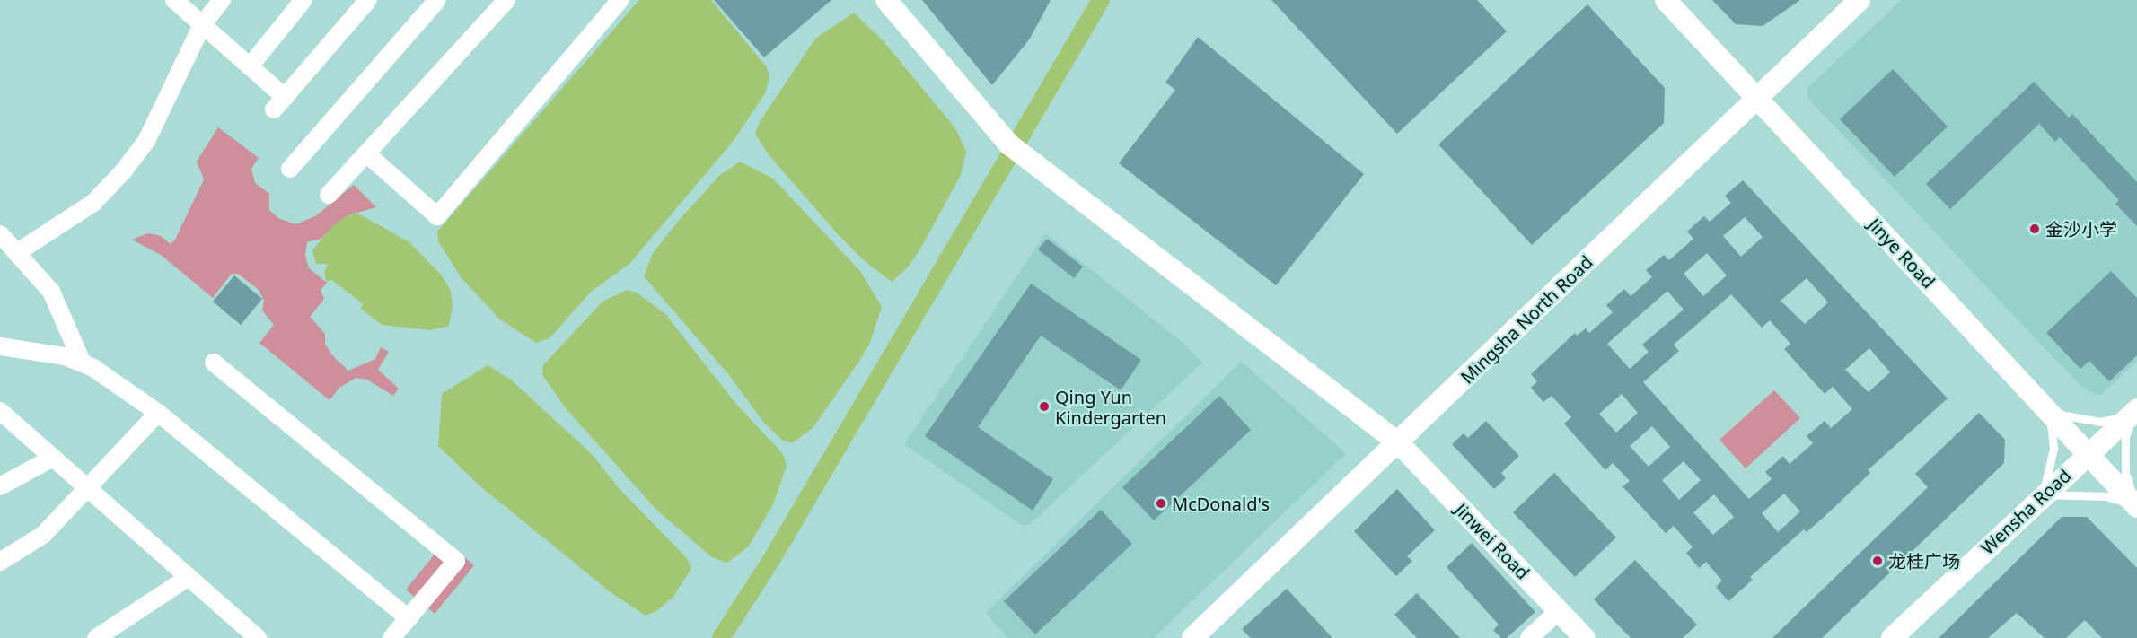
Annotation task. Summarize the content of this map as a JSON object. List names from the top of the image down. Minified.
{"streets":{"street":["Jinye Road","Mingsha North Road","Wensha Road","Jinwei Road"]},"crossings":[["Jinye Road","Mingsha North Road"],["Jinye Road","Wensha Road"],["Mingsha North Road","Jinwei Road"]],"places":["金沙小学","Qing Yun Kindergarten","McDonald's","龙桂广场"]}
